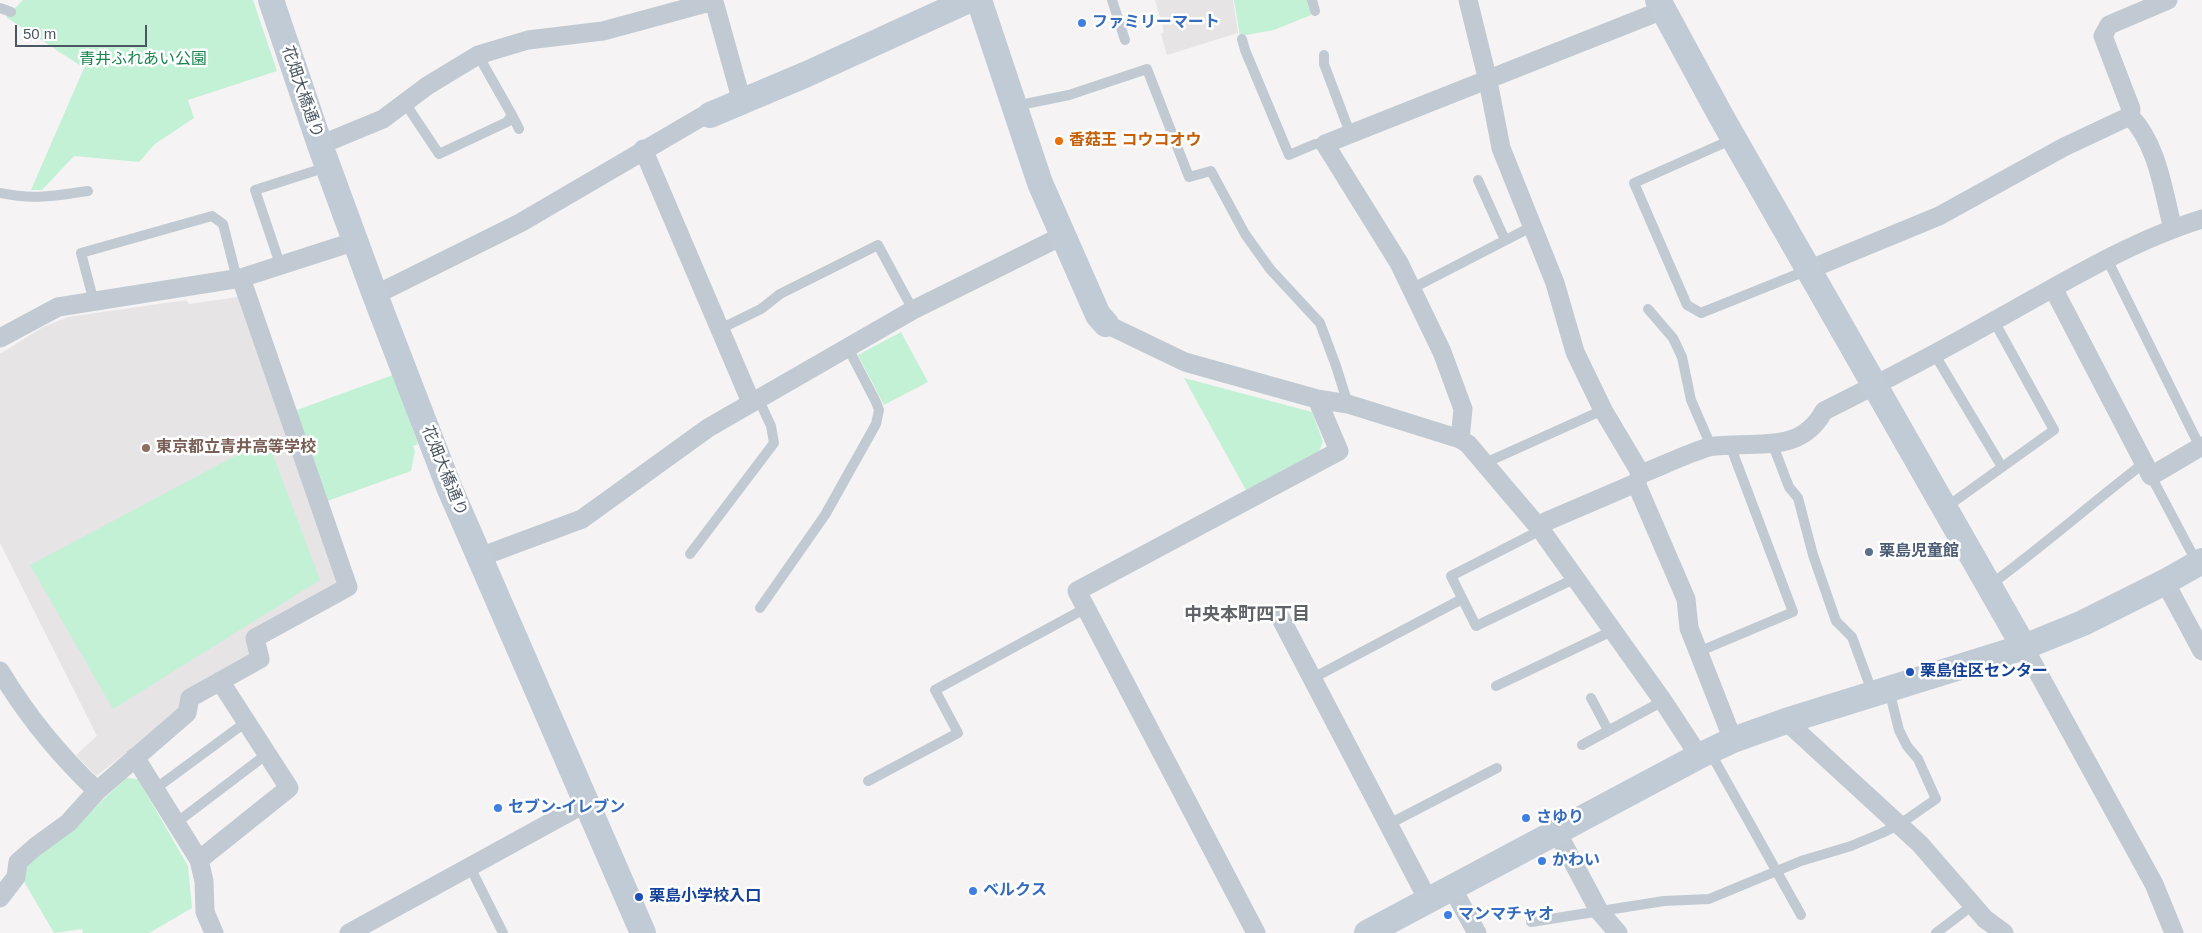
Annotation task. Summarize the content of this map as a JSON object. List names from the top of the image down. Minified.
{"streets":{"street":["花畑大橋通り"]},"districts":["中央本町四丁目"],"parks":["青井ふれあい公園"],"places":["ファミリーマート","香菇王 コウコオウ","東京都立青井高等学校","栗島児童館","栗島住区センター","セブン-イレブン","さゆり","かわい","ベルクス","栗島小学校入口","マンマチャオ"],"scale_bar":"50 m"}
